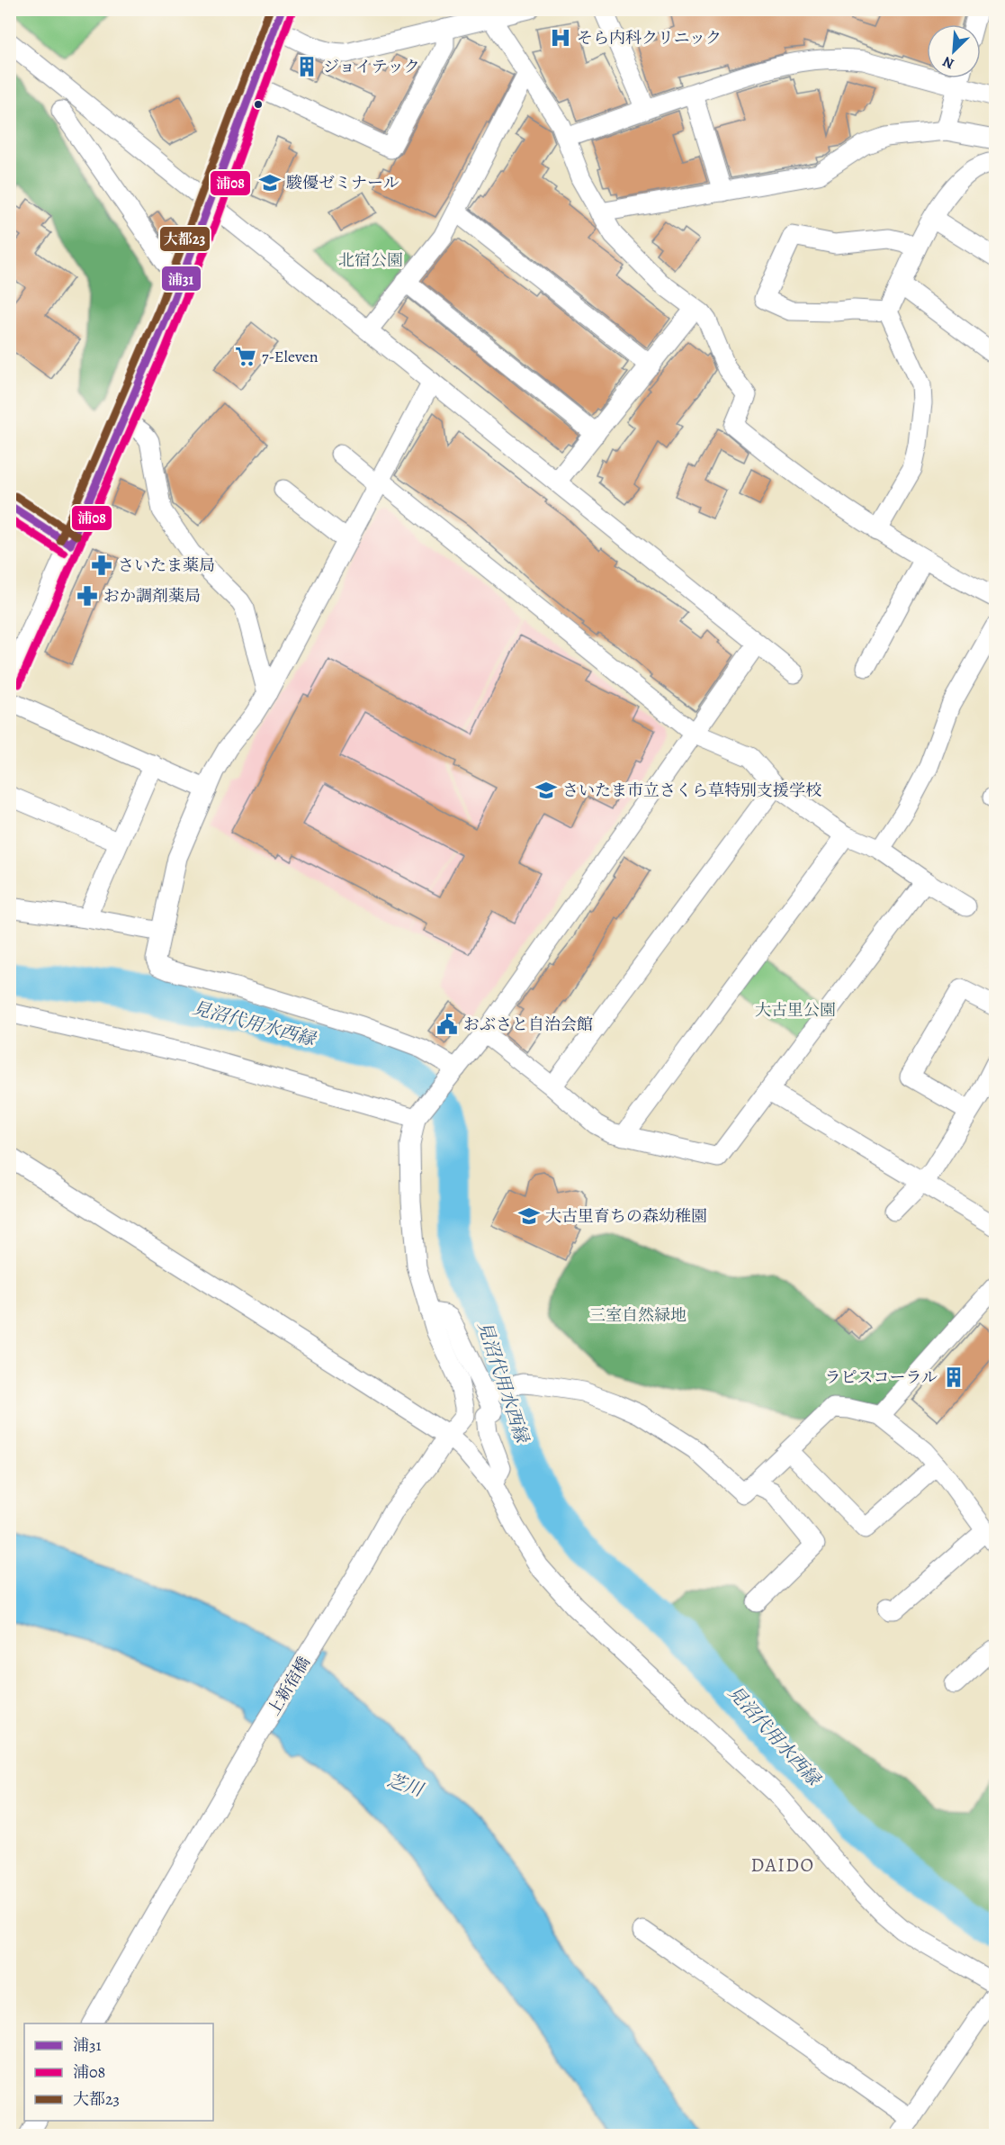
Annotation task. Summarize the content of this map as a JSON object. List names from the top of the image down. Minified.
{"streets":{"street":["上新宿橋"]},"districts":["DAIDO"],"water":["見沼代用水西縁","芝川"],"parks":["北宿公園","大古里公園","三室自然緑地"],"places":{"hospital":["そら内科クリニック"],"building":["ジョイテック","ラピスコーラル"],"school or university":["駿優ゼミナール","さいたま市立さくら草特別支援学校","大古里育ちの森幼稚園"],"supermarket":["7-Eleven"],"pharmacy":["さいたま薬局","おか調剤薬局"],"public building":["おぶさと自治会館"]},"lines":["transit line 浦31","transit line 大都23","transit line 浦08"],"legend":["浦31","浦08","大都23"],"north":"bottom left"}
